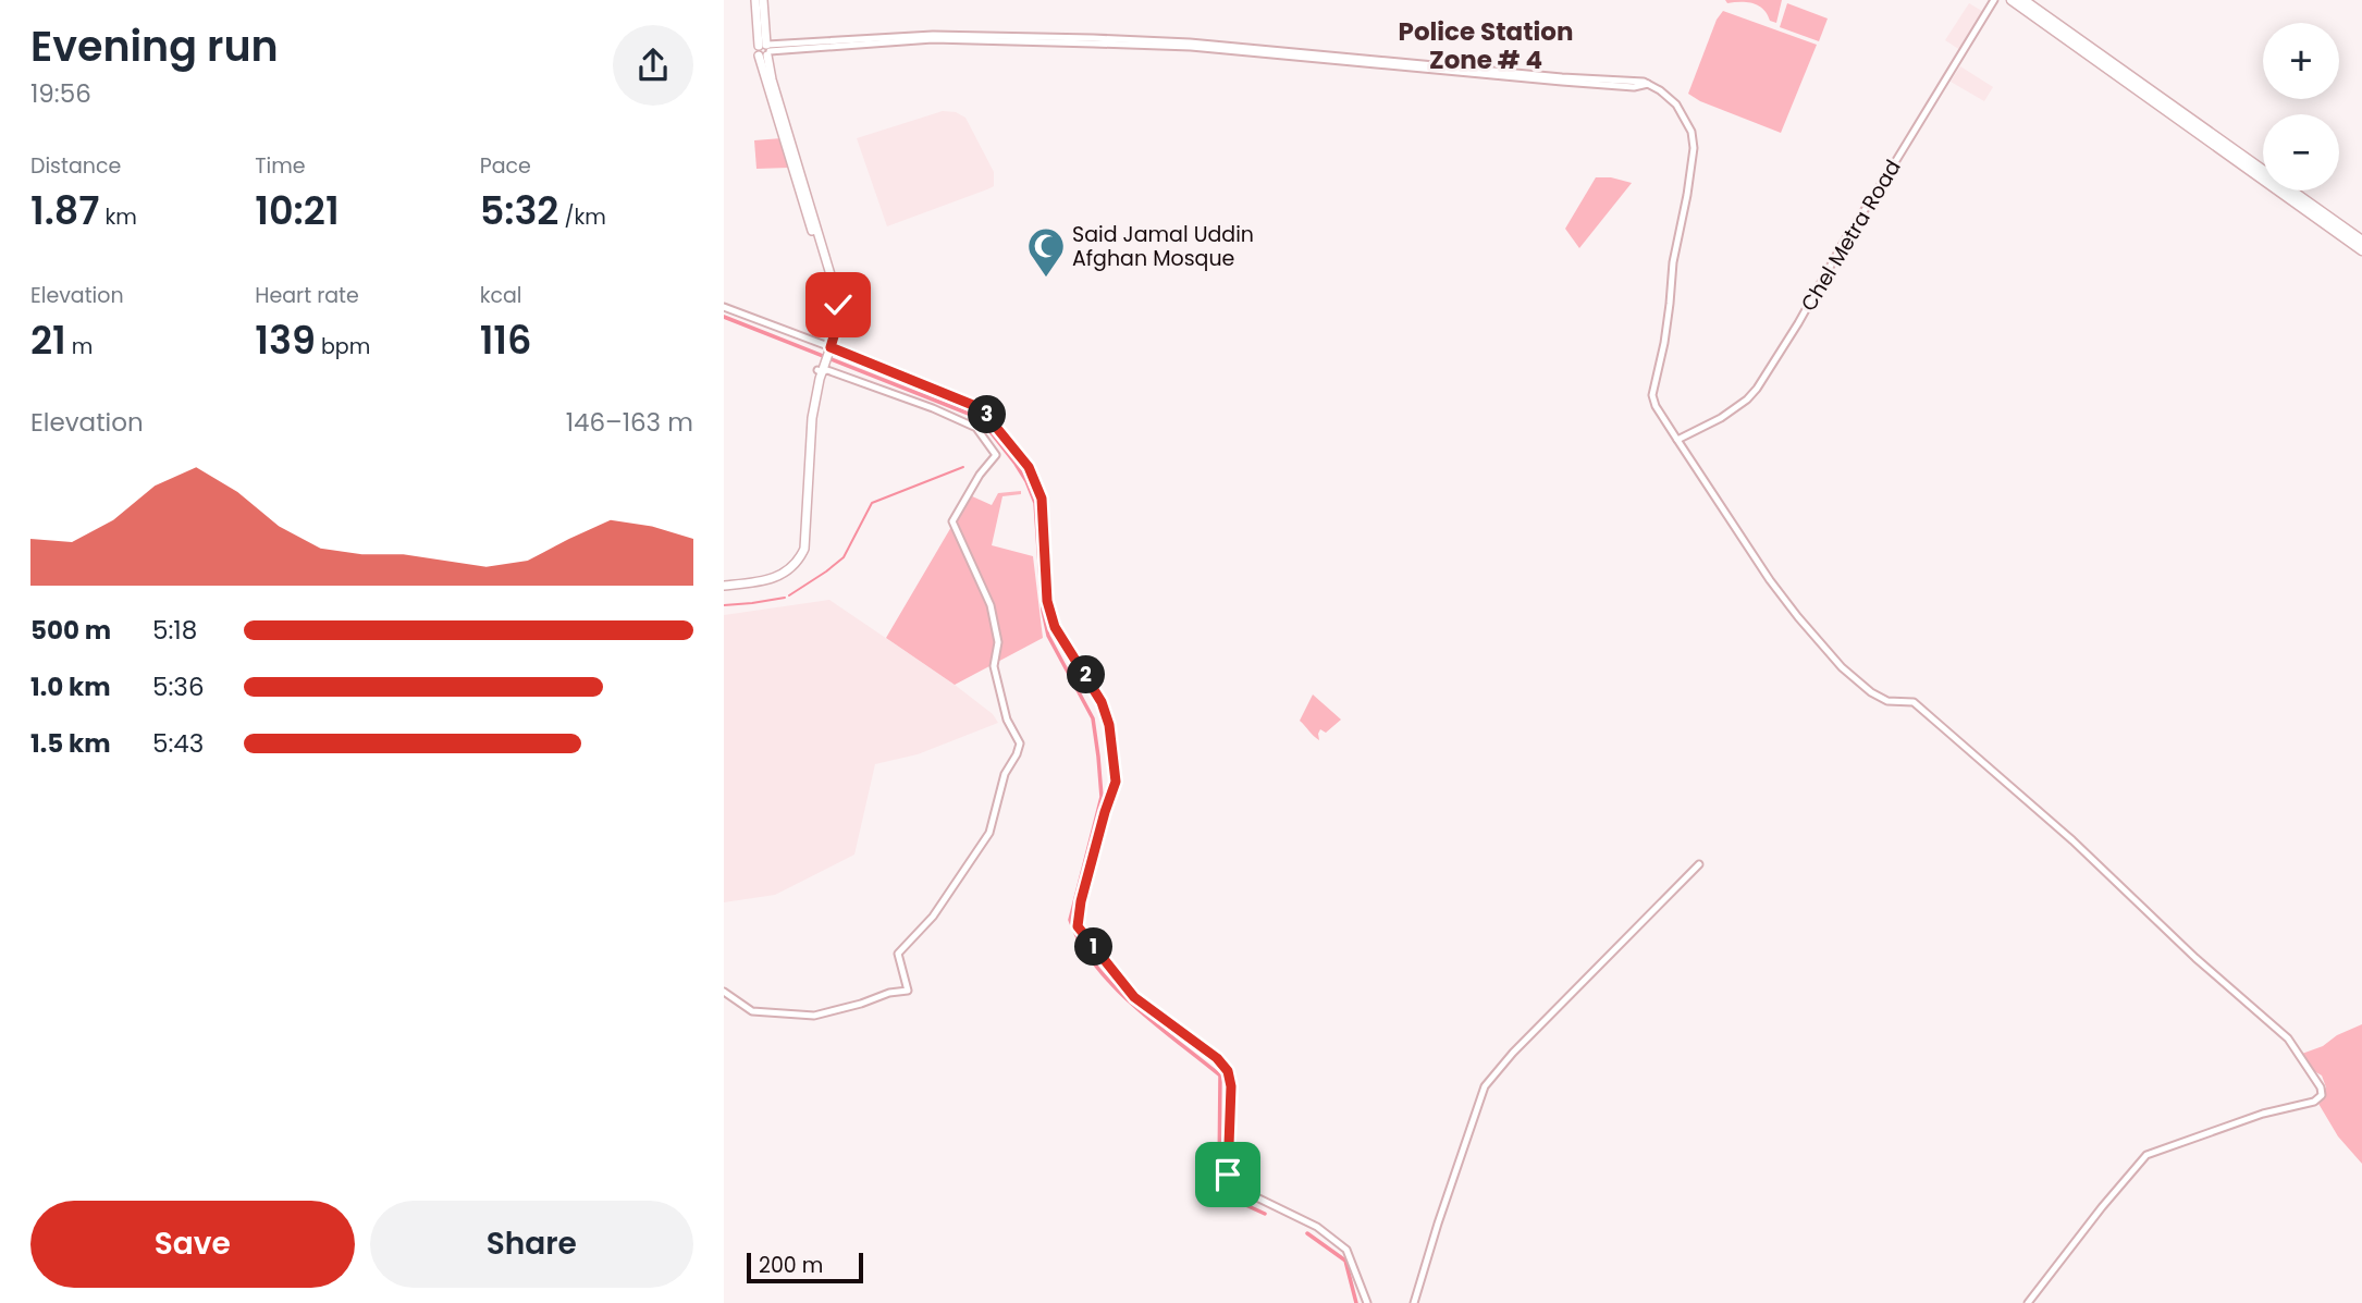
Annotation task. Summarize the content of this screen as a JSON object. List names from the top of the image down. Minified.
{"streets":{"street":["Chel Metra Road"]},"districts":["Police Station Zone # 4"],"places":{"mosque":["Said Jamal Uddin Afghan Mosque"]},"scale_bar":"200 m","page":{"heading":["Evening run","19:56"],"map_buttons":["+","−"],"stats":[["Distance","1.87 km"],["Time","10:21"],["Pace","5:32 /km"],["Elevation","21 m"],["Heart rate","139 bpm"],["kcal","116"]],"chart":["Elevation","146–163 m"],"pins":["3","2","1"],"list":[{"name":"500 m","note":"5:18"},{"name":"1.0 km","note":"5:36"},{"name":"1.5 km","note":"5:43"}],"buttons":["Save","Share"],"scale":"200 m"}}
